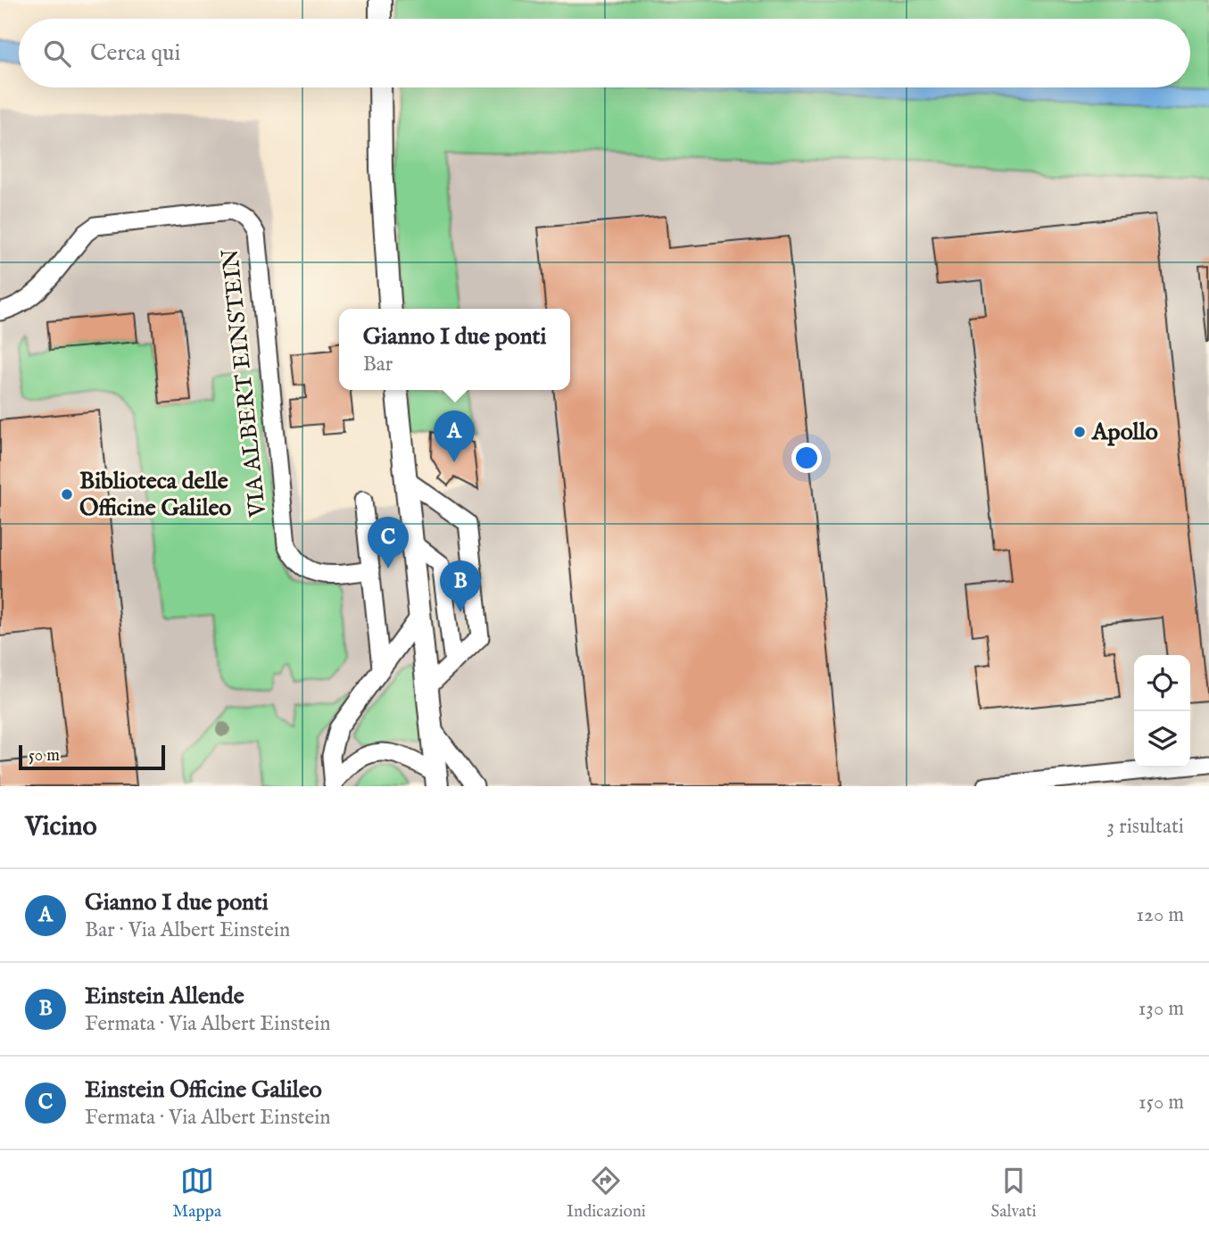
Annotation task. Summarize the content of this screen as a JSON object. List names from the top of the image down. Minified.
{"streets":{"street":["VIA ALBERT EINSTEIN"]},"places":["Apollo","Biblioteca delle Officine Galileo"],"scale_bar":"50 m","page":{"search":"Cerca qui","popup":["Gianno I due ponti","Bar"],"pins":["A","C","B"],"scale":"50 m","heading":["Vicino","3 risultati"],"list":[{"mark":"A","name":"Gianno I due ponti","note":"Bar · Via Albert Einstein","value":"120 m"},{"mark":"B","name":"Einstein Allende","note":"Fermata · Via Albert Einstein","value":"130 m"},{"mark":"C","name":"Einstein Officine Galileo","note":"Fermata · Via Albert Einstein","value":"150 m"}],"nav":["Mappa","Indicazioni","Salvati"]}}
